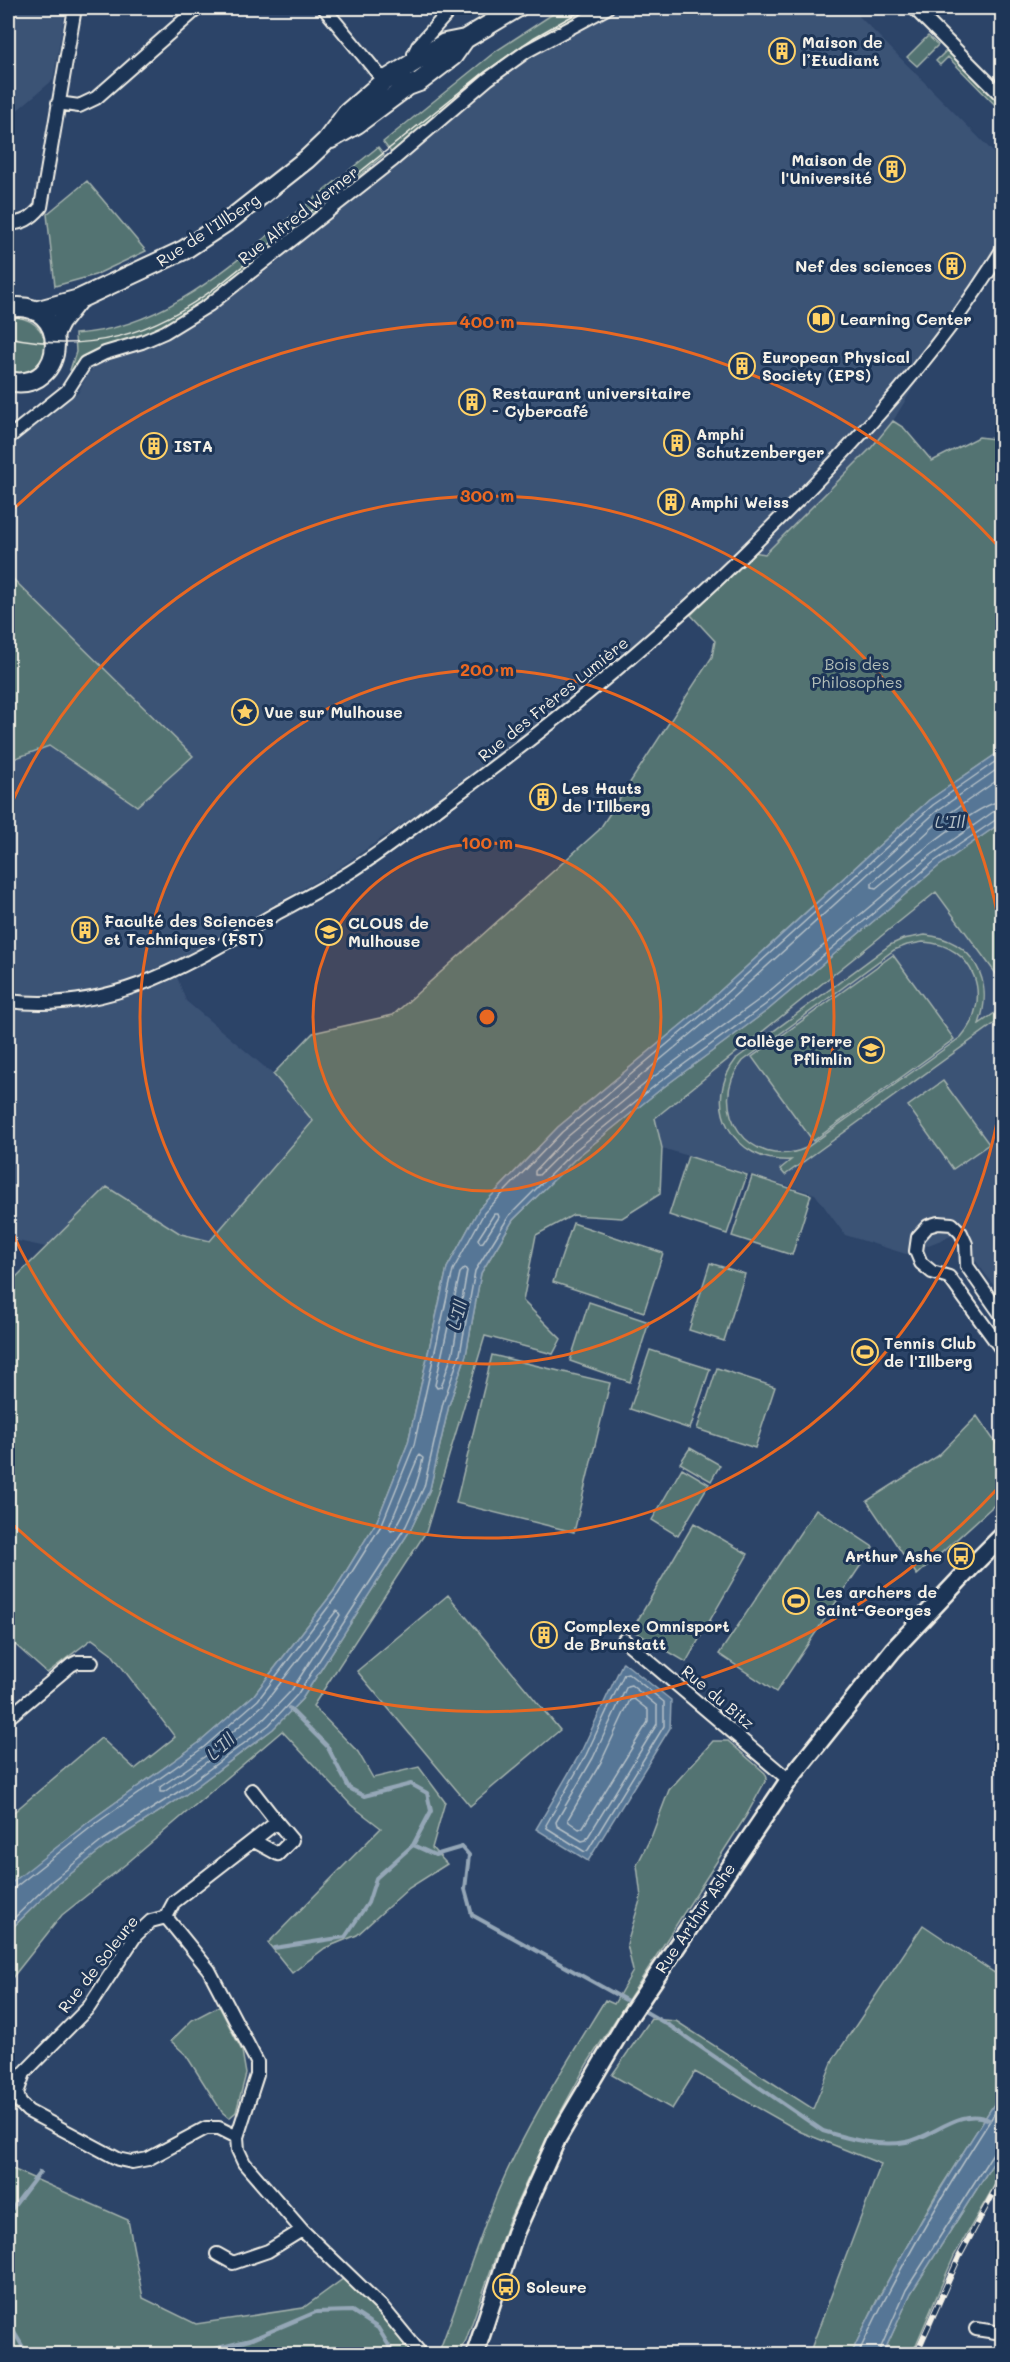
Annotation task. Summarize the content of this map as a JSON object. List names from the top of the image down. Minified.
{"streets":{"main road":["Rue de l'Illberg","Rue Arthur Ashe"],"street":["Rue Alfred Werner","Rue des Frères Lumière","Rue du Bitz","Rue de Soleure"]},"crossings":[["Rue du Bitz","Rue Arthur Ashe"]],"water":["L'Ill"],"parks":["Bois des Philosophes"],"places":{"building":["Maison de l’Etudiant","Maison de l'Université","Nef des sciences","European Physical Society (EPS)","Restaurant universitaire - Cybercafé","Amphi Schutzenberger","ISTA","Amphi Weiss","Les Hauts de l'Illberg","Faculté des Sciences et Techniques (FST)","Complexe Omnisport de Brunstatt"],"library":["Learning Center"],"place":["Vue sur Mulhouse"],"school or university":["CLOUS de Mulhouse","Collège Pierre Pflimlin"],"sports":["Tennis Club de l'Illberg","Les archers de Saint-Georges"],"bus stop":["Arthur Ashe","Soleure"]},"rings":["400 m","300 m","200 m","100 m"]}
